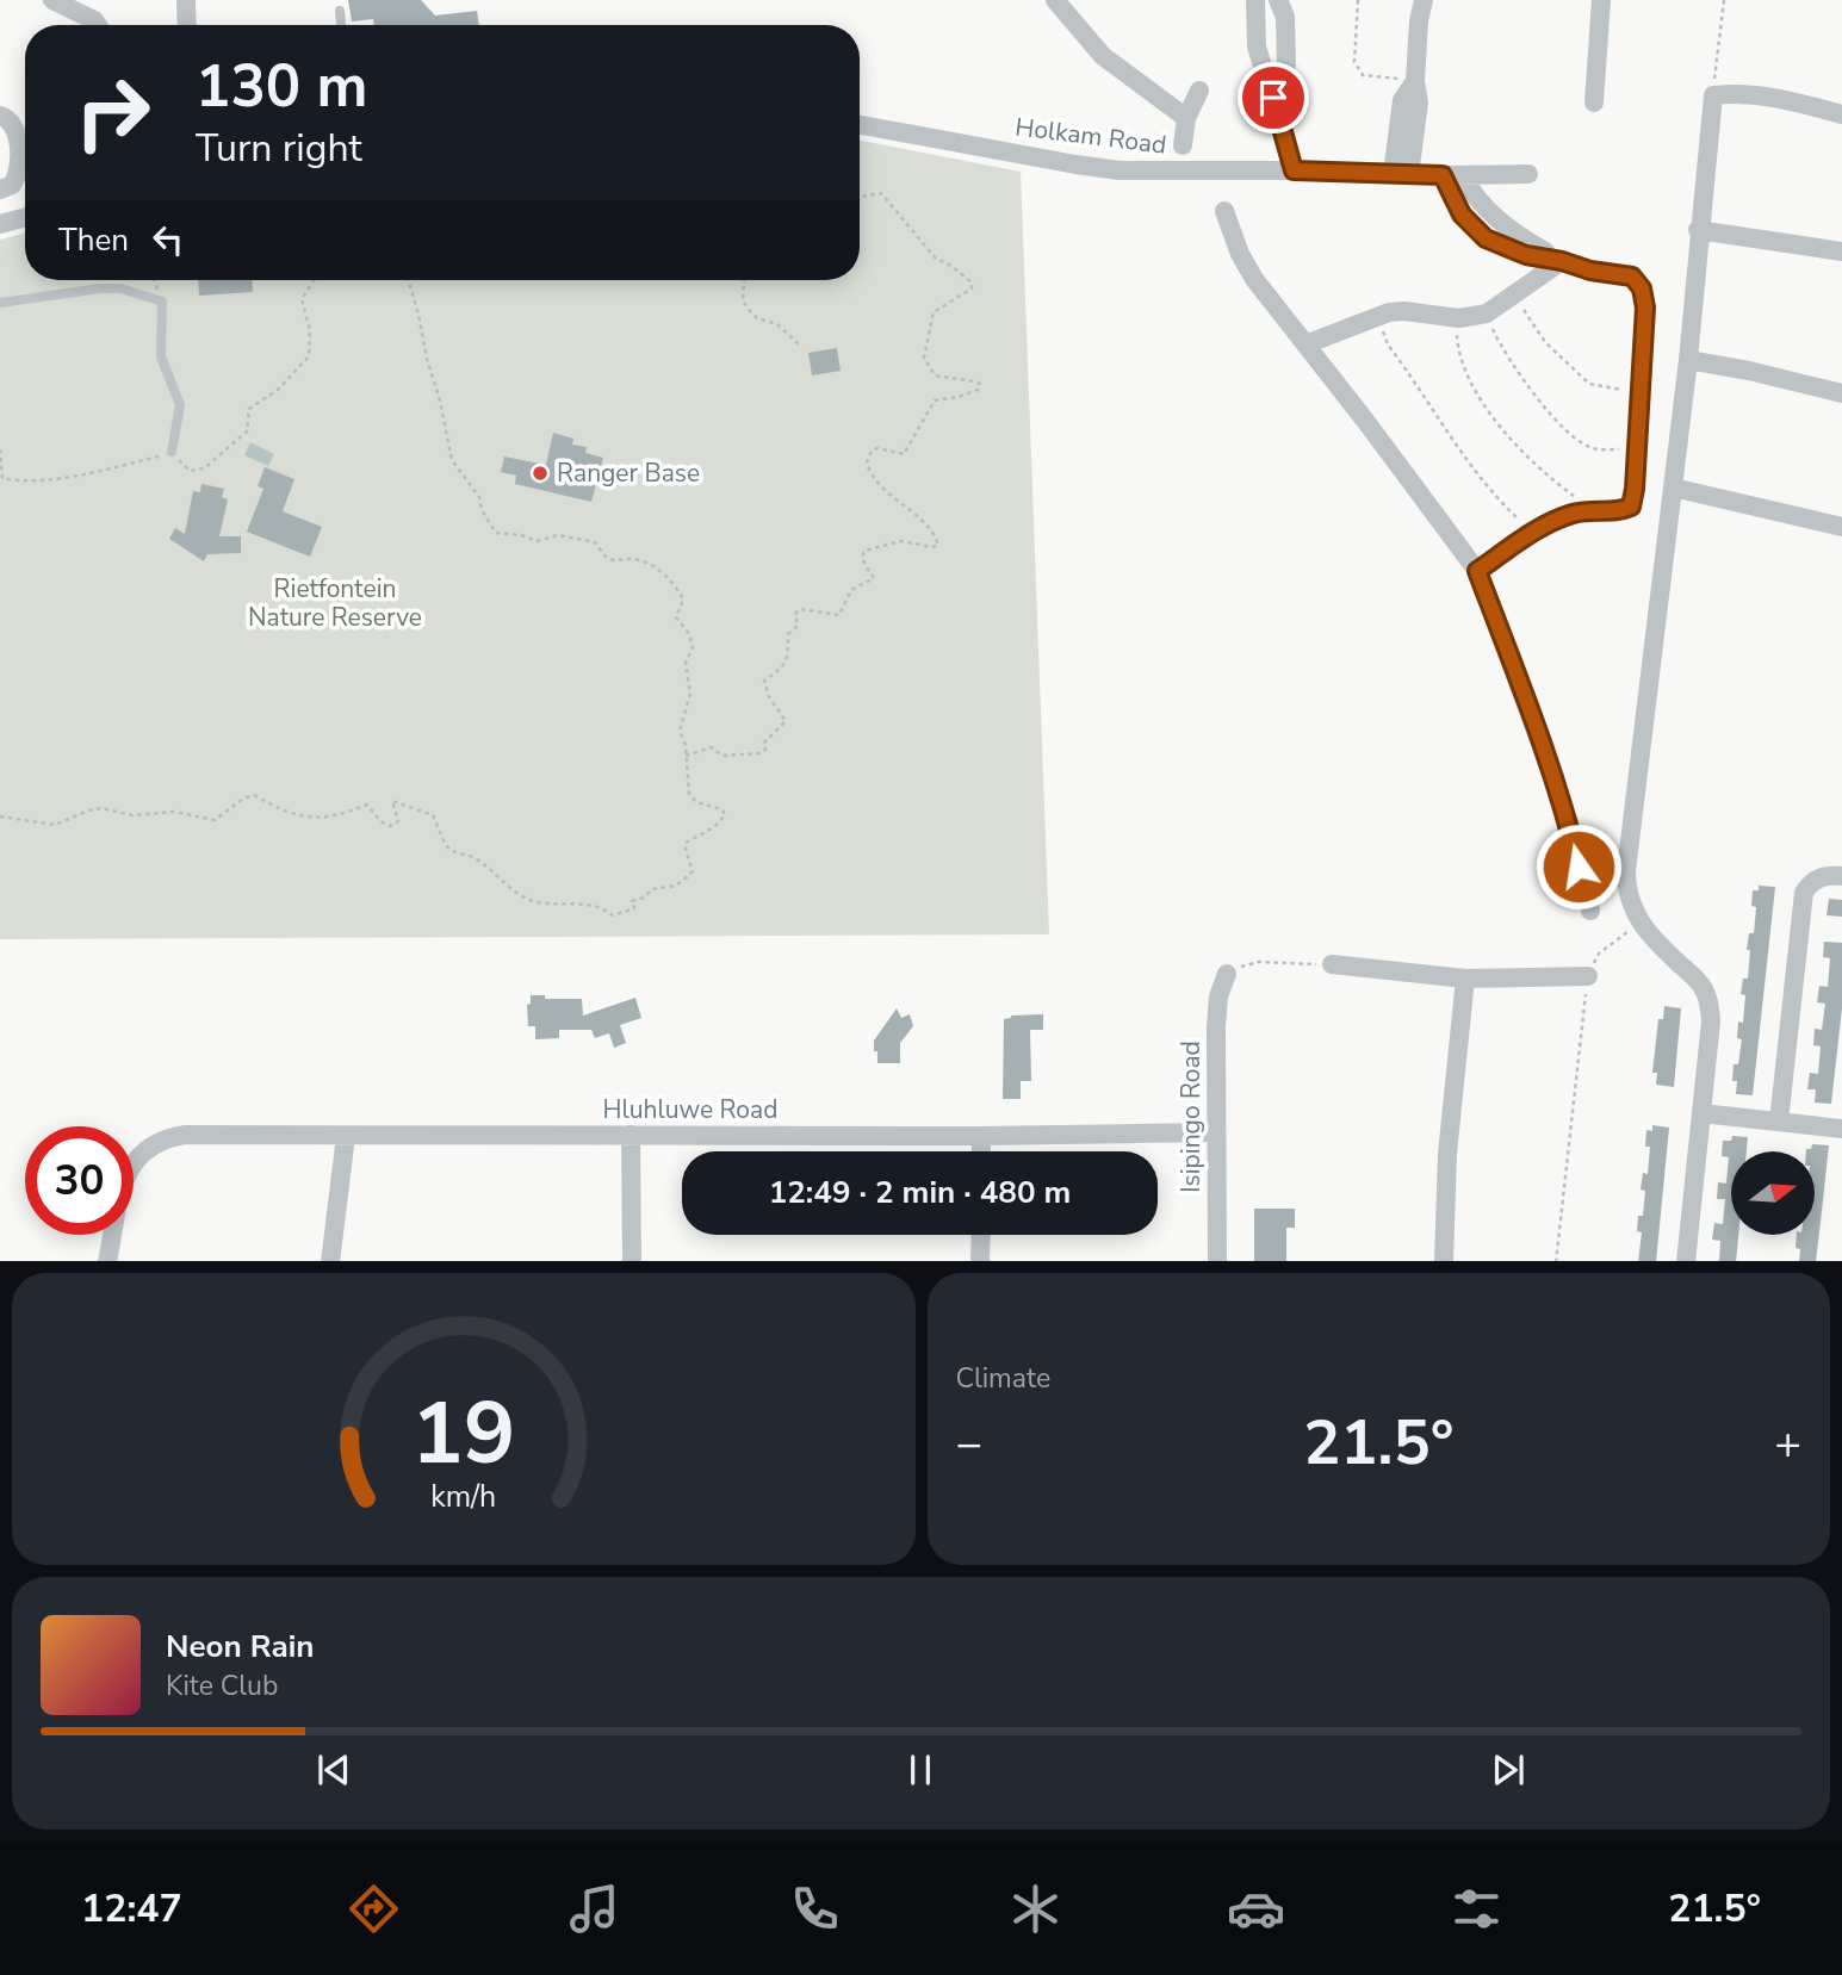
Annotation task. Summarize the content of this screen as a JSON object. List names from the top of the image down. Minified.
{"streets":{"street":["Holkam Road","Hluhluwe Road","Isipingo Road"]},"crossings":[["Hluhluwe Road","Isipingo Road"]],"parks":["Rietfontein Nature Reserve"],"places":["Ranger Base"],"north":"right","page":{"turn":["130 m","Turn right"],"then":"Then","limit":"30","trip":"12:49 · 2 min · 480 m","tile":"Climate","heat":["−","21.5°","+"],"song":["Neon Rain","Kite Club"],"tabs":["12:47","21.5°"],"gauge":["19","km/h"]}}
